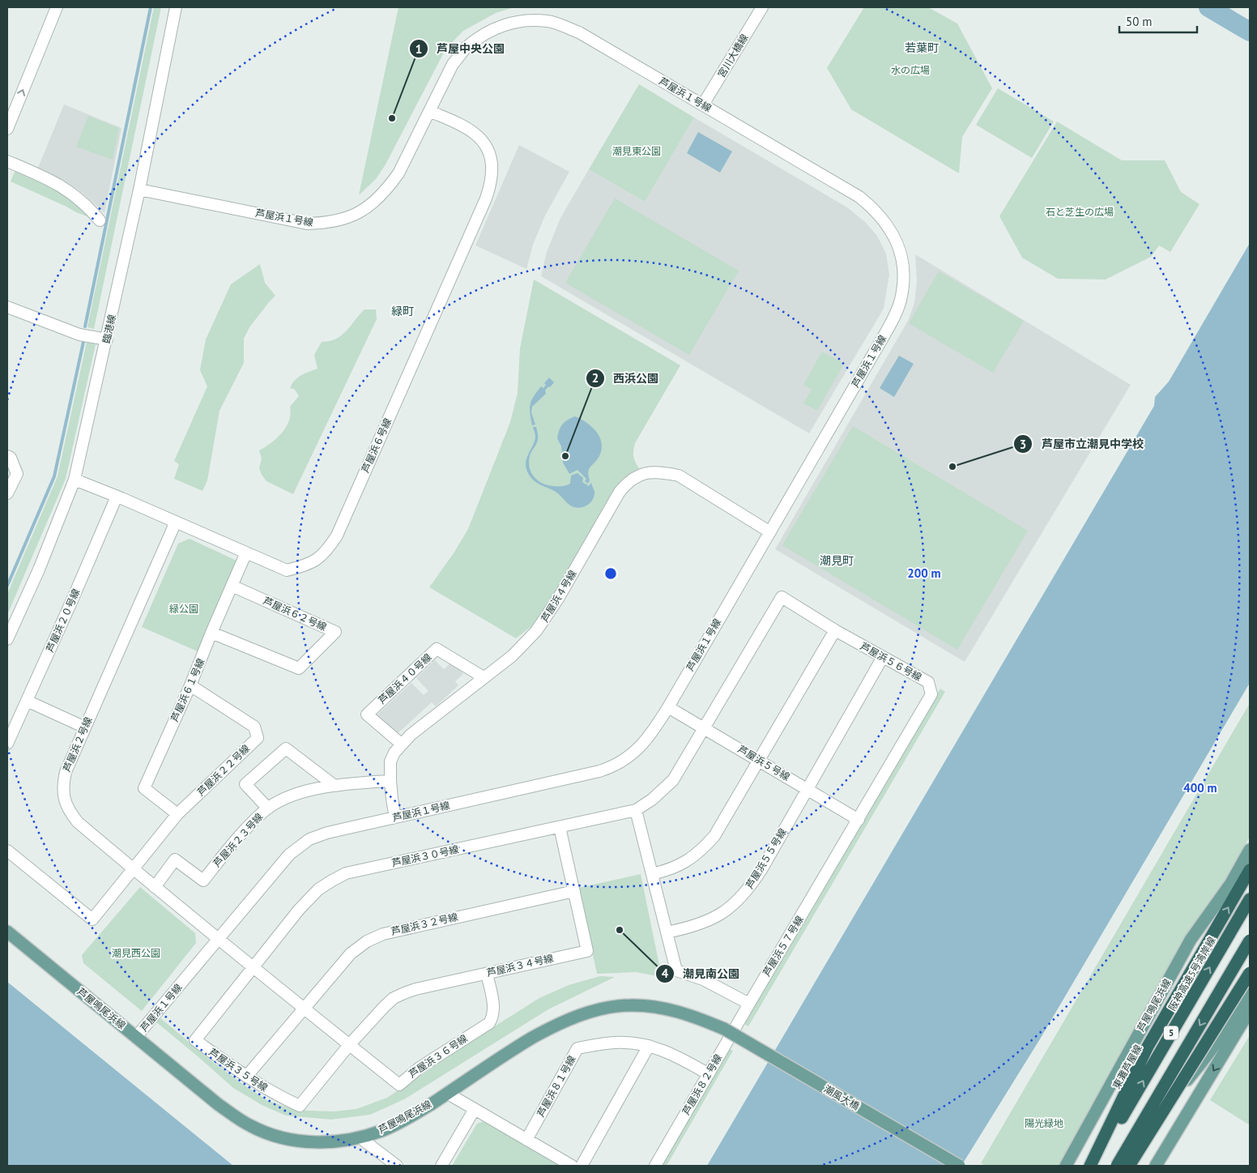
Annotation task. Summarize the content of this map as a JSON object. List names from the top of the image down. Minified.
{"streets":{"highway":["阪神高速5号湾岸線","5"],"main road":["芦屋鳴尾浜線","東灘芦屋線","潮風大橋"],"street":["宮川大橋線","芦屋浜１号線","臨港線","芦屋浜６号線","芦屋浜４号線","芦屋浜６２号線","芦屋浜２０号線","芦屋浜５６号線","芦屋浜４０号線","芦屋浜６１号線","芦屋浜２号線","芦屋浜５号線","芦屋浜２２号線","芦屋浜２３号線","芦屋浜３０号線","芦屋浜５５号線","芦屋浜３２号線","芦屋浜５７号線","芦屋浜３４号線","芦屋浜３６号線","芦屋浜３５号線","芦屋浜８２号線","芦屋浜８１号線"]},"crossings":[["宮川大橋線","芦屋浜１号線"],["芦屋浜１号線","臨港線"],["芦屋浜１号線","芦屋浜６号線"],["芦屋浜１号線","芦屋浜４号線"],["芦屋浜１号線","芦屋浜２号線"],["芦屋浜１号線","芦屋浜５号線"],["芦屋浜１号線","芦屋鳴尾浜線"],["臨港線","芦屋浜６号線"],["芦屋浜６号線","芦屋浜２０号線"],["芦屋浜６号線","芦屋浜６１号線"],["芦屋浜６号線","芦屋浜２号線"],["芦屋浜４号線","芦屋浜４０号線"],["芦屋浜４号線","芦屋浜２３号線"],["芦屋浜６２号線","芦屋浜６１号線"],["芦屋浜５６号線","芦屋浜５号線"],["芦屋浜５６号線","芦屋浜５５号線"],["芦屋浜５６号線","芦屋浜５７号線"],["芦屋浜６１号線","芦屋浜２２号線"],["芦屋浜２号線","芦屋浜２２号線"],["芦屋浜２号線","芦屋浜２３号線"],["芦屋浜２号線","芦屋浜３０号線"],["芦屋浜２号線","芦屋浜３２号線"],["芦屋浜２号線","芦屋浜３４号線"],["芦屋浜２号線","芦屋浜３６号線"],["芦屋浜２号線","芦屋浜３５号線"],["芦屋浜５号線","芦屋浜５５号線"],["芦屋浜５号線","芦屋浜５７号線"],["芦屋浜３０号線","芦屋浜３４号線"],["芦屋浜３０号線","芦屋浜３５号線"],["芦屋浜３２号線","芦屋浜３４号線"],["芦屋浜３２号線","芦屋浜３５号線"],["芦屋浜５７号線","芦屋浜８２号線"],["芦屋浜３４号線","芦屋浜３６号線"],["芦屋浜３４号線","芦屋浜３５号線"],["阪神高速5号湾岸線","5"],["芦屋鳴尾浜線","東灘芦屋線"],["芦屋鳴尾浜線","潮風大橋"],["芦屋浜３６号線","芦屋浜３５号線"],["芦屋浜８２号線","芦屋浜８１号線"]],"districts":["若葉町","緑町","潮見町"],"parks":["水の広場","潮見東公園","石と芝生の広場","緑公園","潮見西公園","陽光緑地"],"places":["芦屋中央公園","西浜公園","芦屋市立潮見中学校","潮見南公園"],"scale_bar":"50 m","rings":["200 m","400 m"]}
